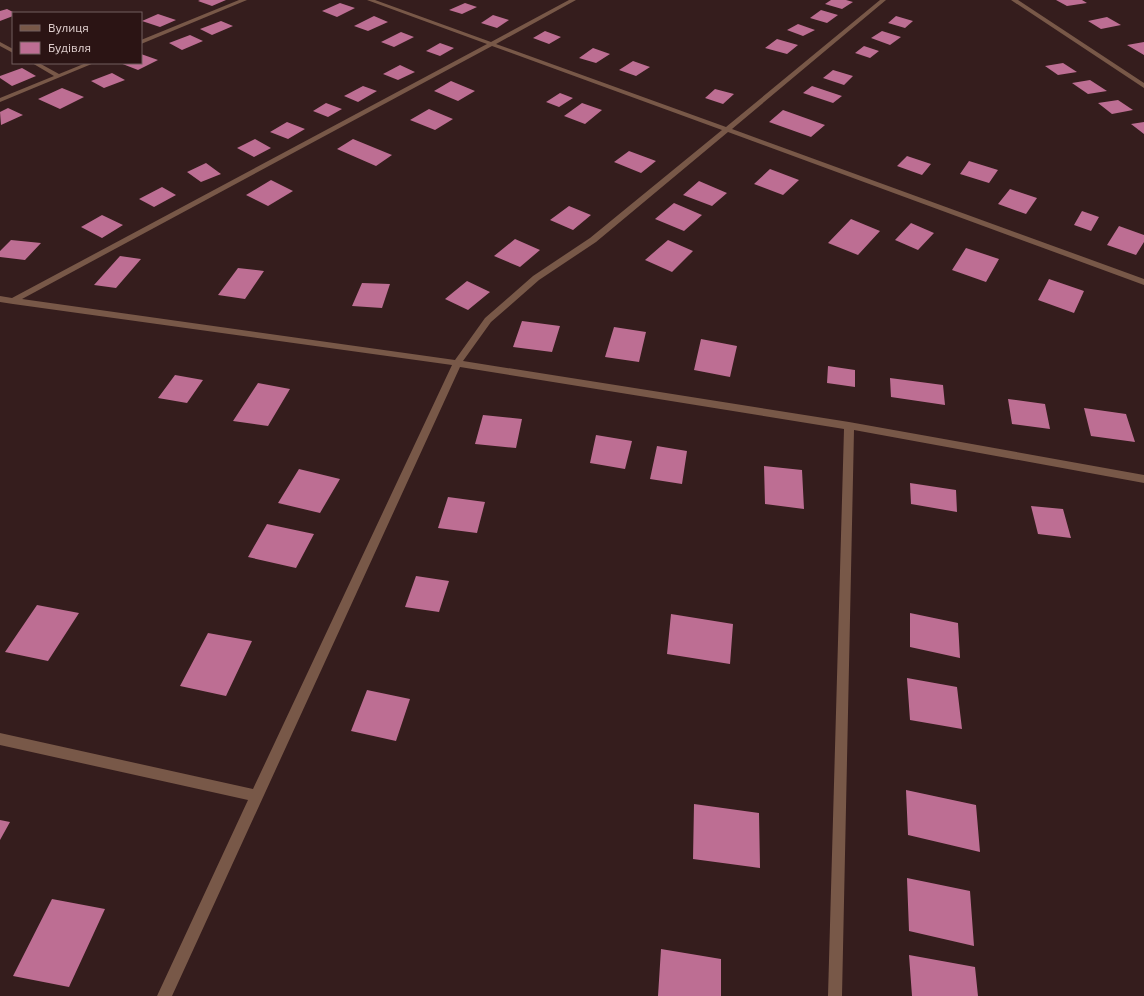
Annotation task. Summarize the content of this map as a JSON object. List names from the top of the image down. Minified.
{"legend":["Вулиця","Будівля"]}
